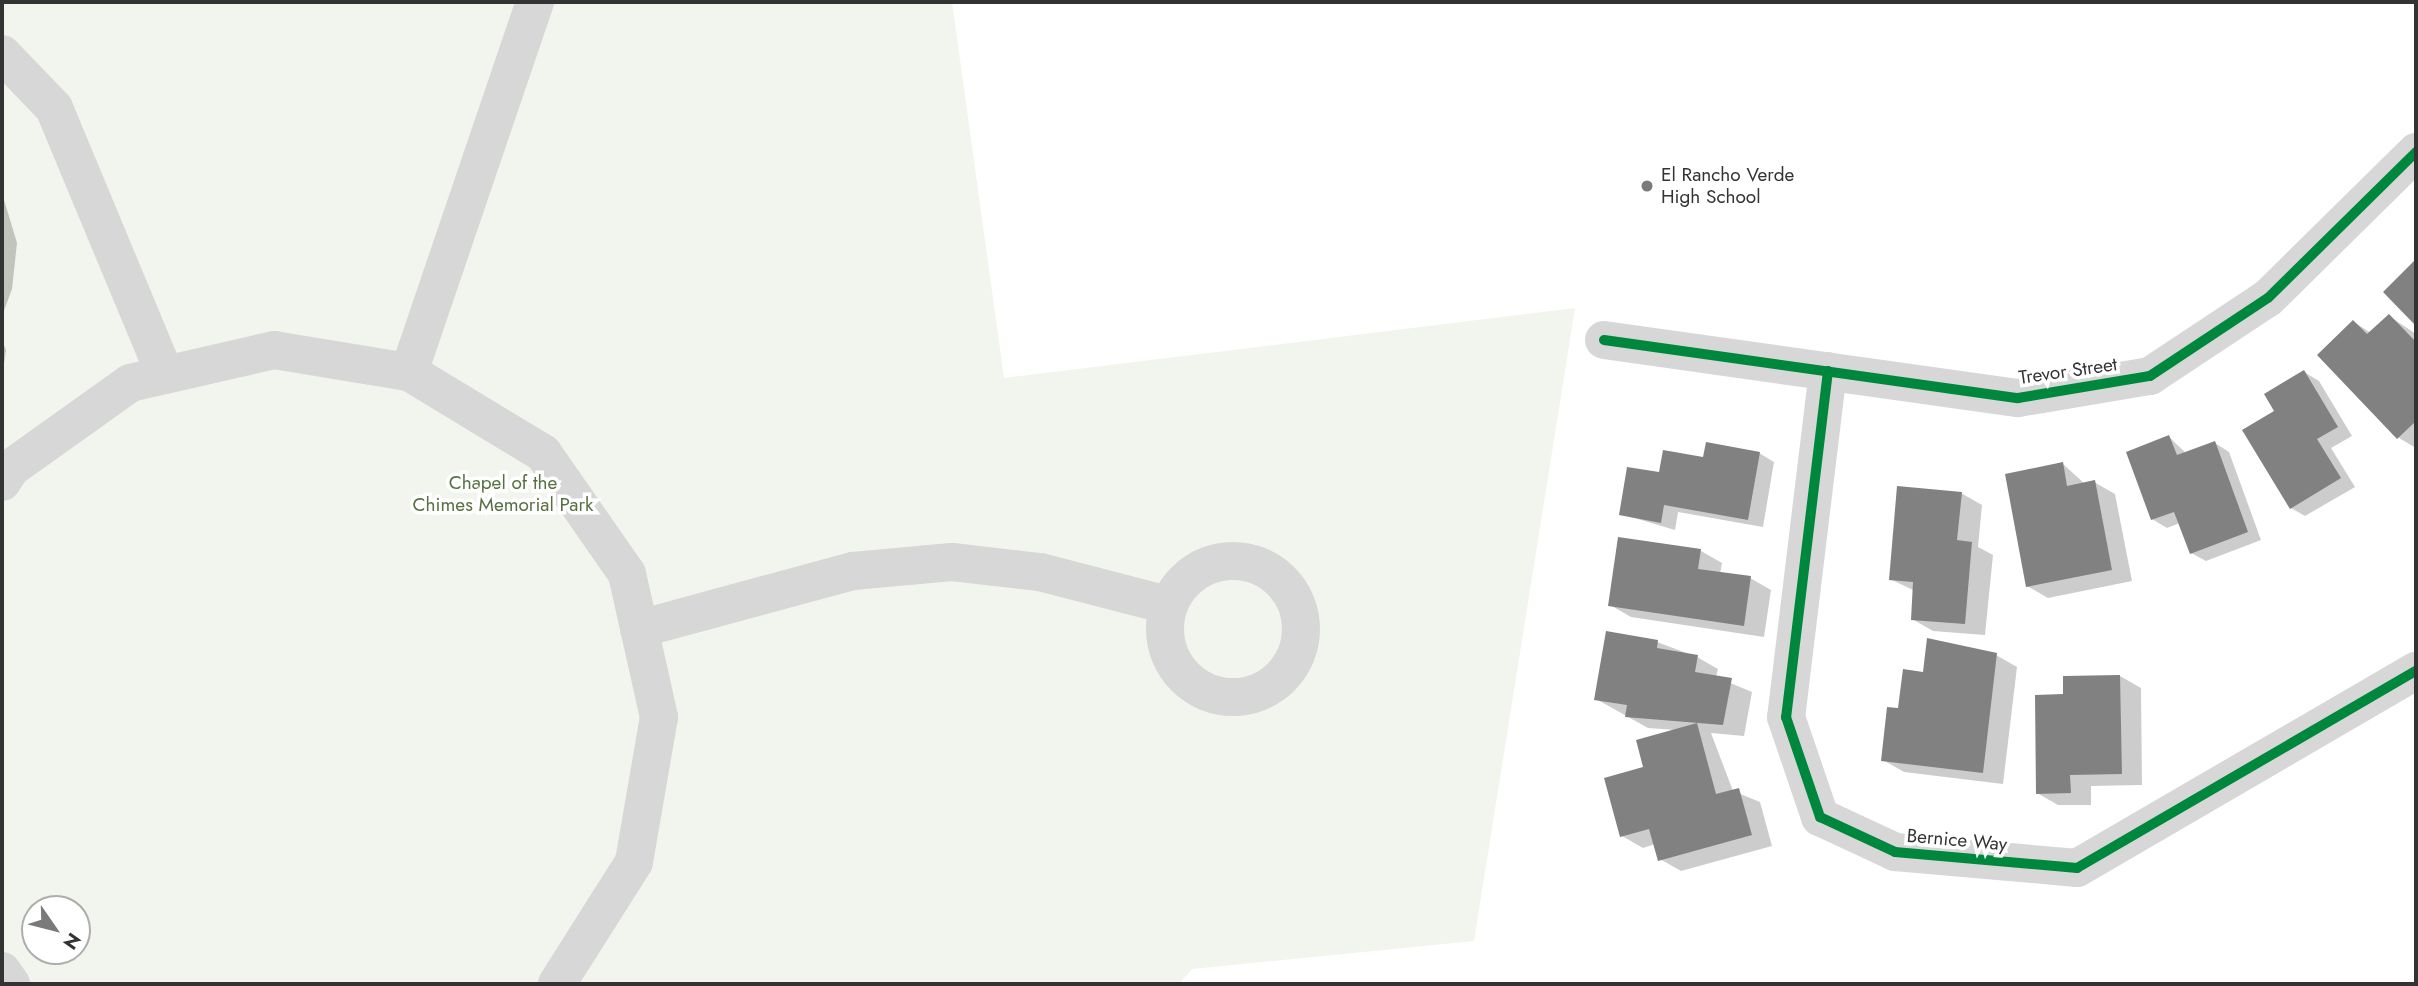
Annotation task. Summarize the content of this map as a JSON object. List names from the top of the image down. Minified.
{"streets":{"street":["Trevor Street","Bernice Way"]},"crossings":[["Trevor Street","Bernice Way"]],"parks":["Chapel of the Chimes Memorial Park"],"places":["El Rancho Verde High School"],"north":"bottom right"}
